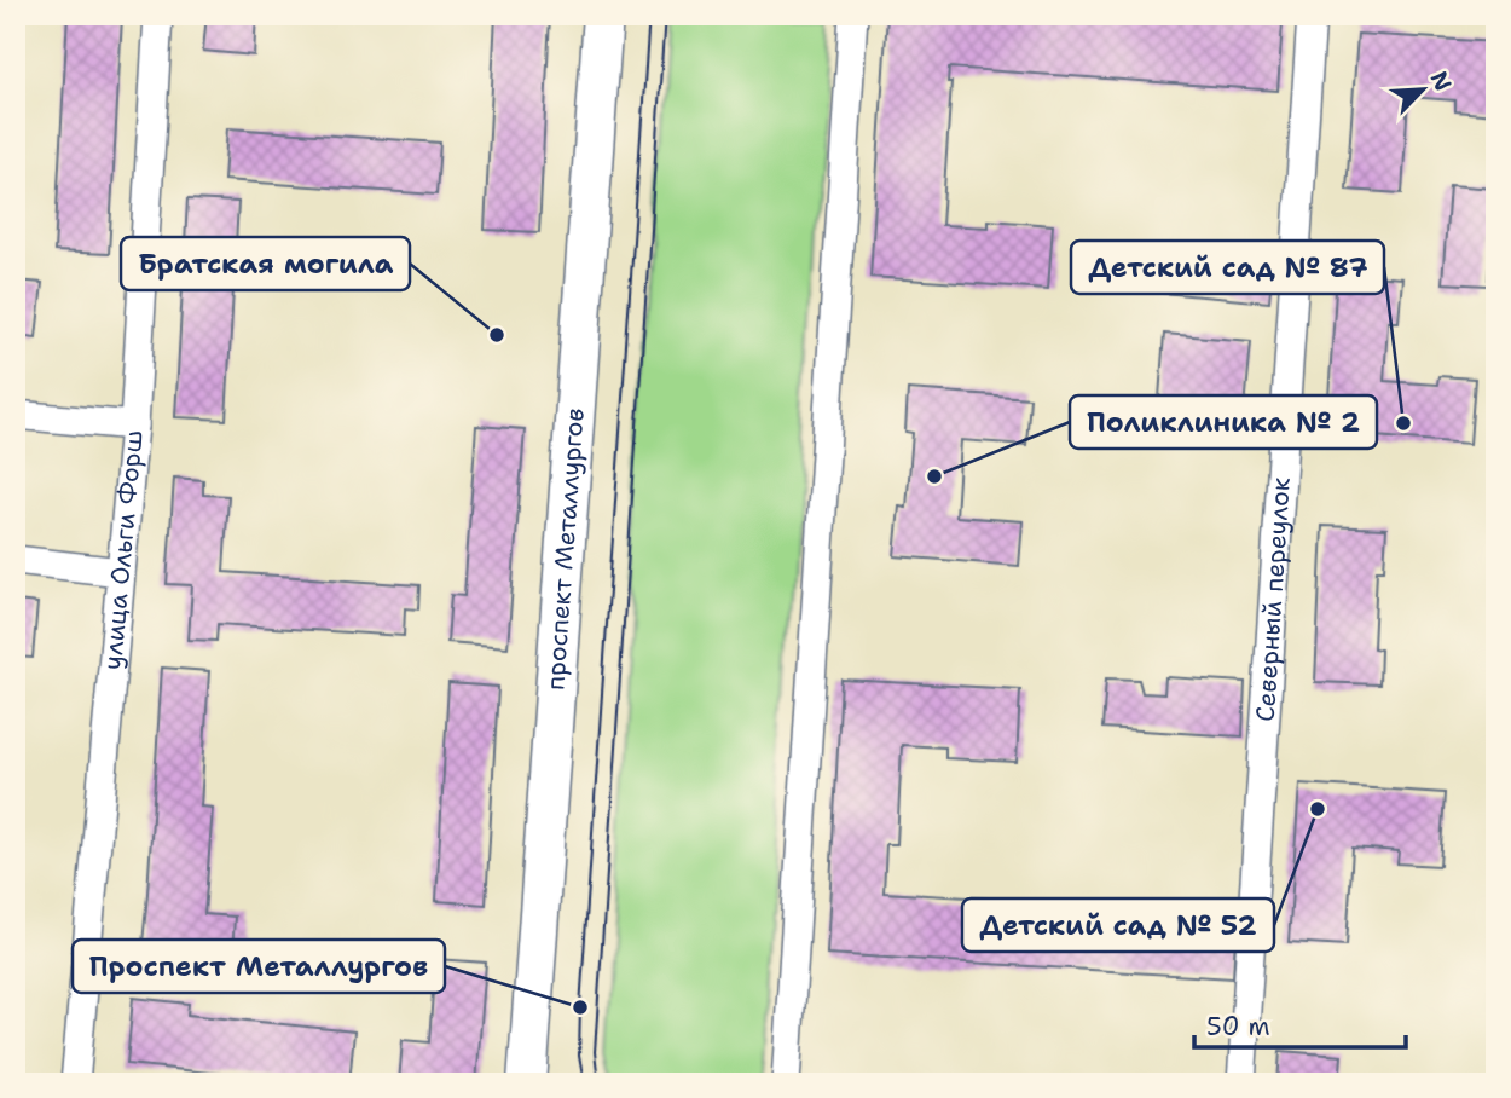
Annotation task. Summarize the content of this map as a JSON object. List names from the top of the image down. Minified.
{"streets":{"main road":["проспект Металлургов"],"street":["улица Ольги Форш","Северный переулок"]},"places":["Братская могила","Детский сад № 87","Поликлиника № 2","Детский сад № 52","Проспект Металлургов"],"scale_bar":"50 m","north":"top right"}
